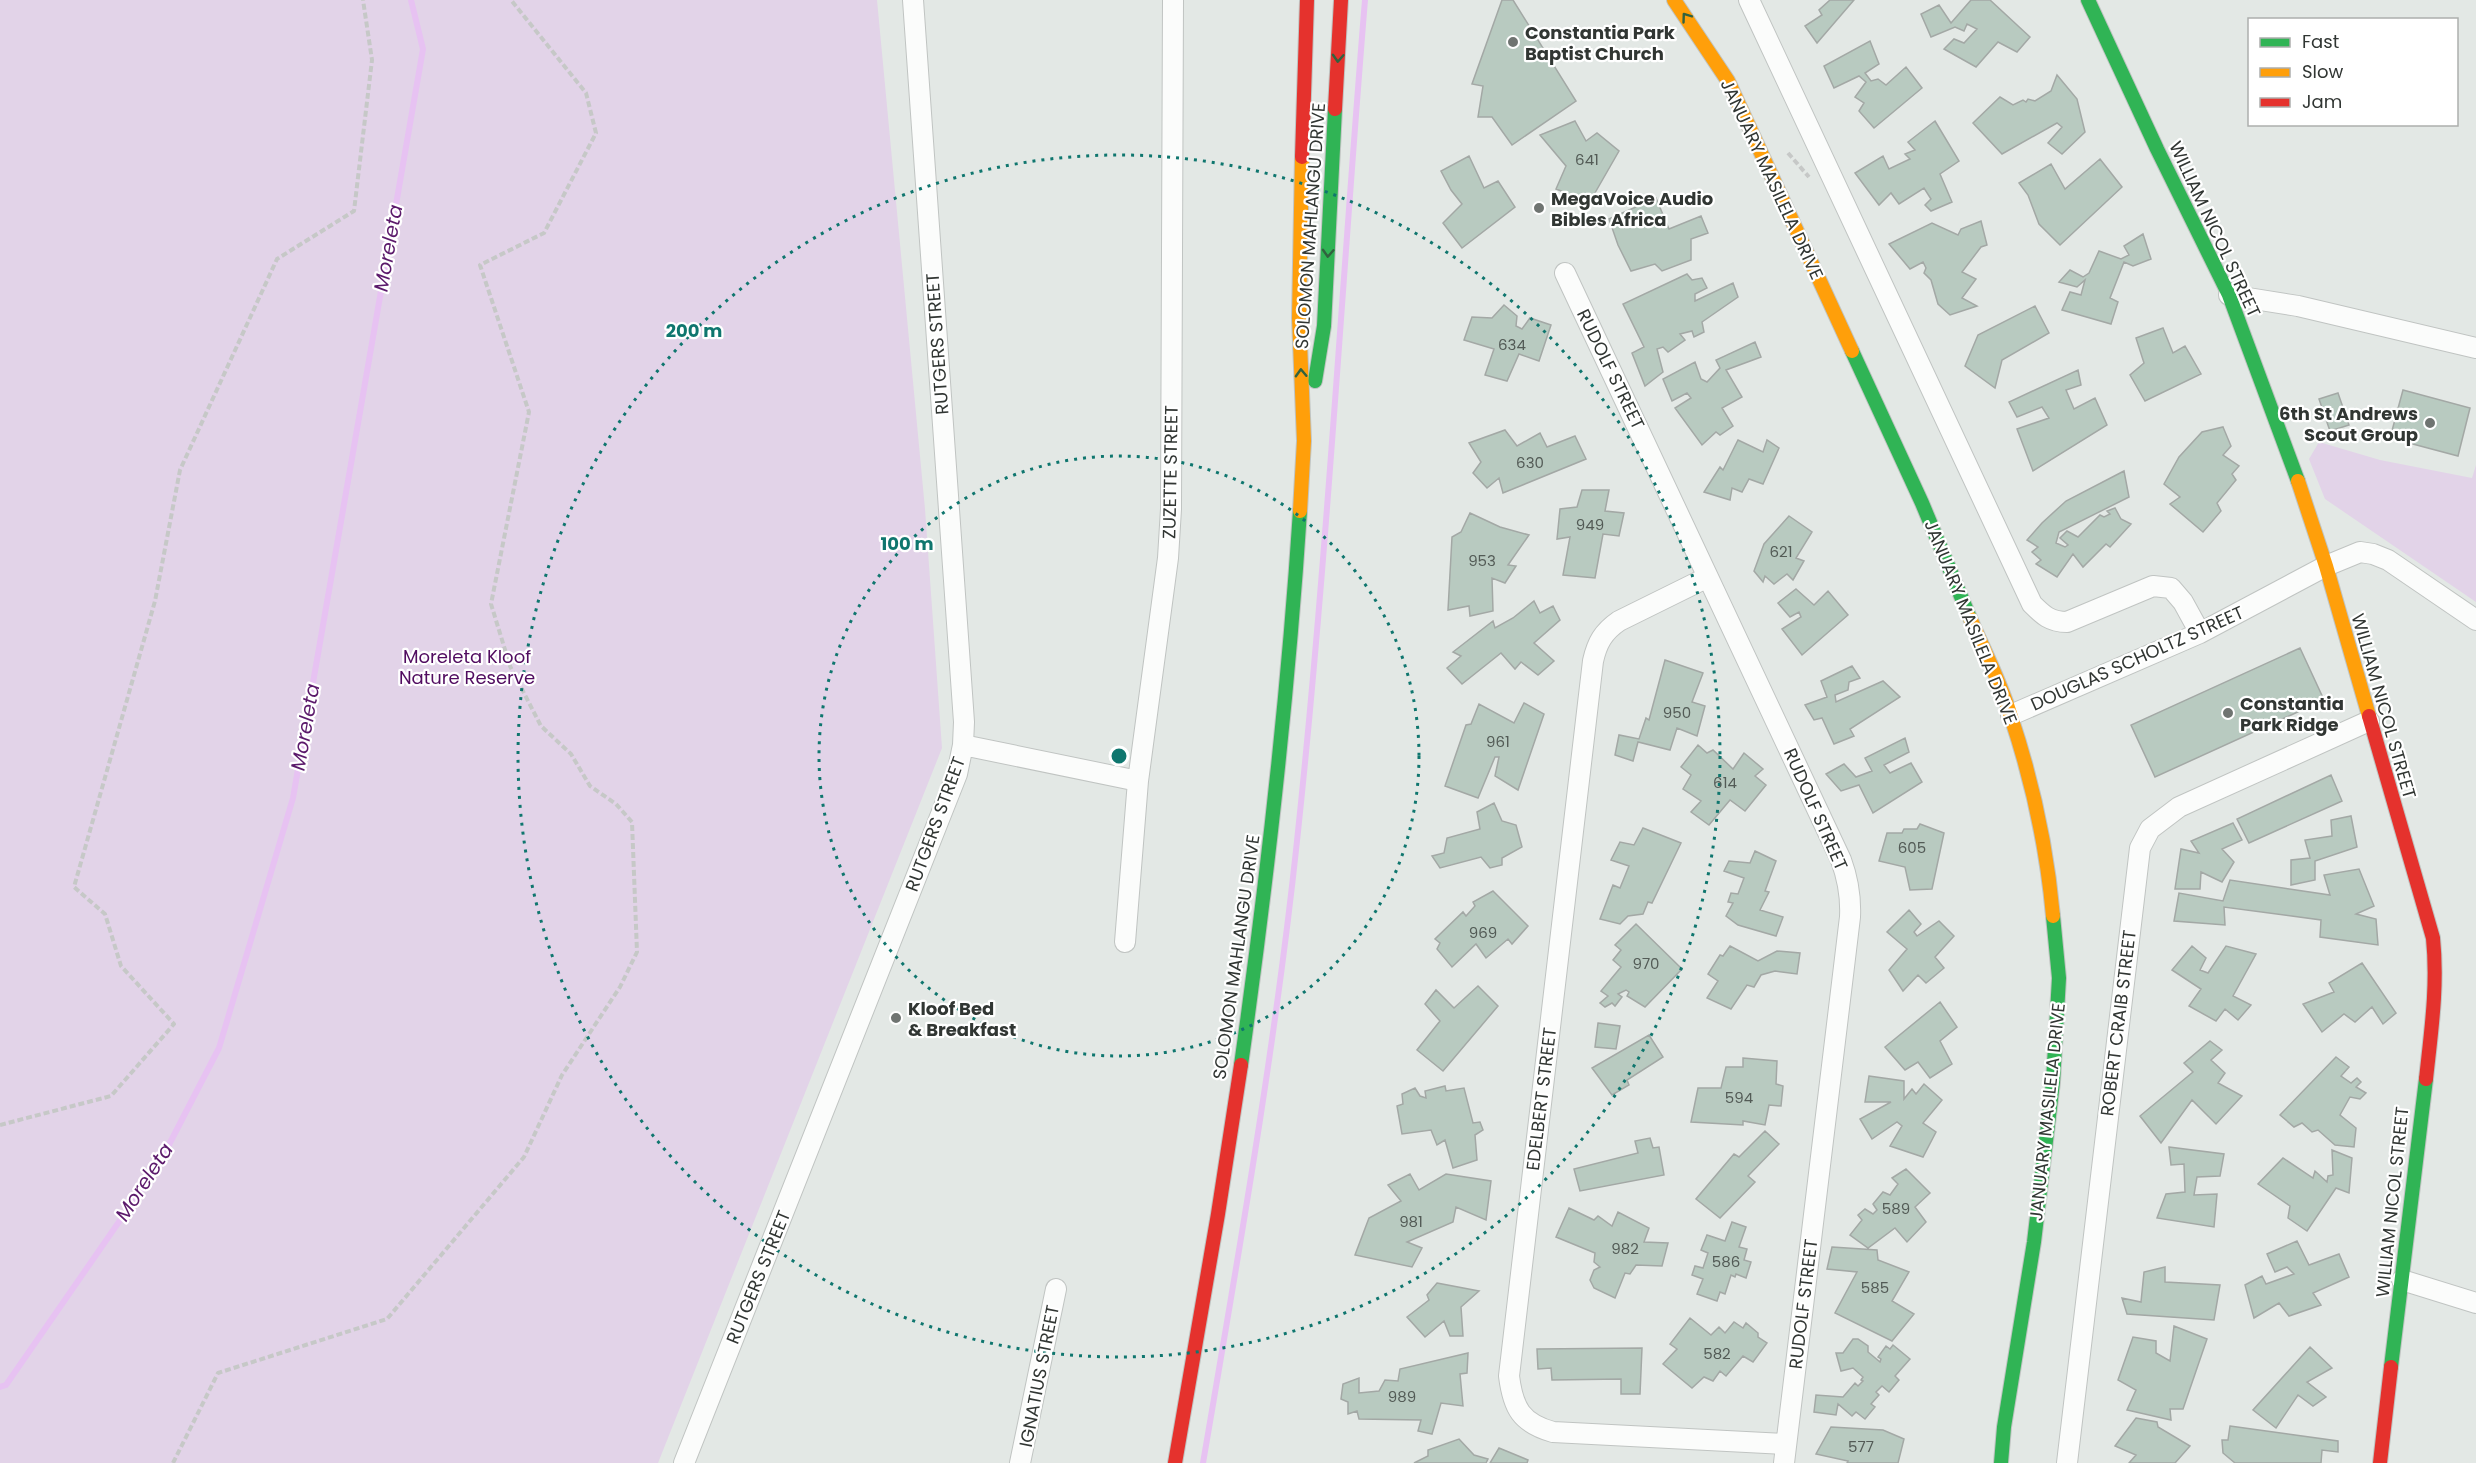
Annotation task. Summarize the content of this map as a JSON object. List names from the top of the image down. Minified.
{"streets":{"main road":["JANUARY MASILELA DRIVE","SOLOMON MAHLANGU DRIVE","WILLIAM NICOL STREET"],"street":["RUTGERS STREET","RUDOLF STREET","ZUZETTE STREET","DOUGLAS SCHOLTZ STREET","ROBERT CRAIB STREET","EDELBERT STREET","IGNATIUS STREET"]},"crossings":[["JANUARY MASILELA DRIVE","DOUGLAS SCHOLTZ STREET"],["WILLIAM NICOL STREET","DOUGLAS SCHOLTZ STREET"],["WILLIAM NICOL STREET","ROBERT CRAIB STREET"],["RUDOLF STREET","EDELBERT STREET"]],"water":["Moreleta"],"parks":["Moreleta Kloof Nature Reserve"],"places":["Constantia Park Baptist Church","MegaVoice Audio Bibles Africa","6th St Andrews Scout Group","Constantia Park Ridge","Kloof Bed & Breakfast"],"house_numbers":["641","634","630","949","621","953","950","961","614","605","969","970","594","589","981","982","586","585","582","989","577"],"legend":["Fast","Slow","Jam"],"rings":["200 m","100 m"]}
